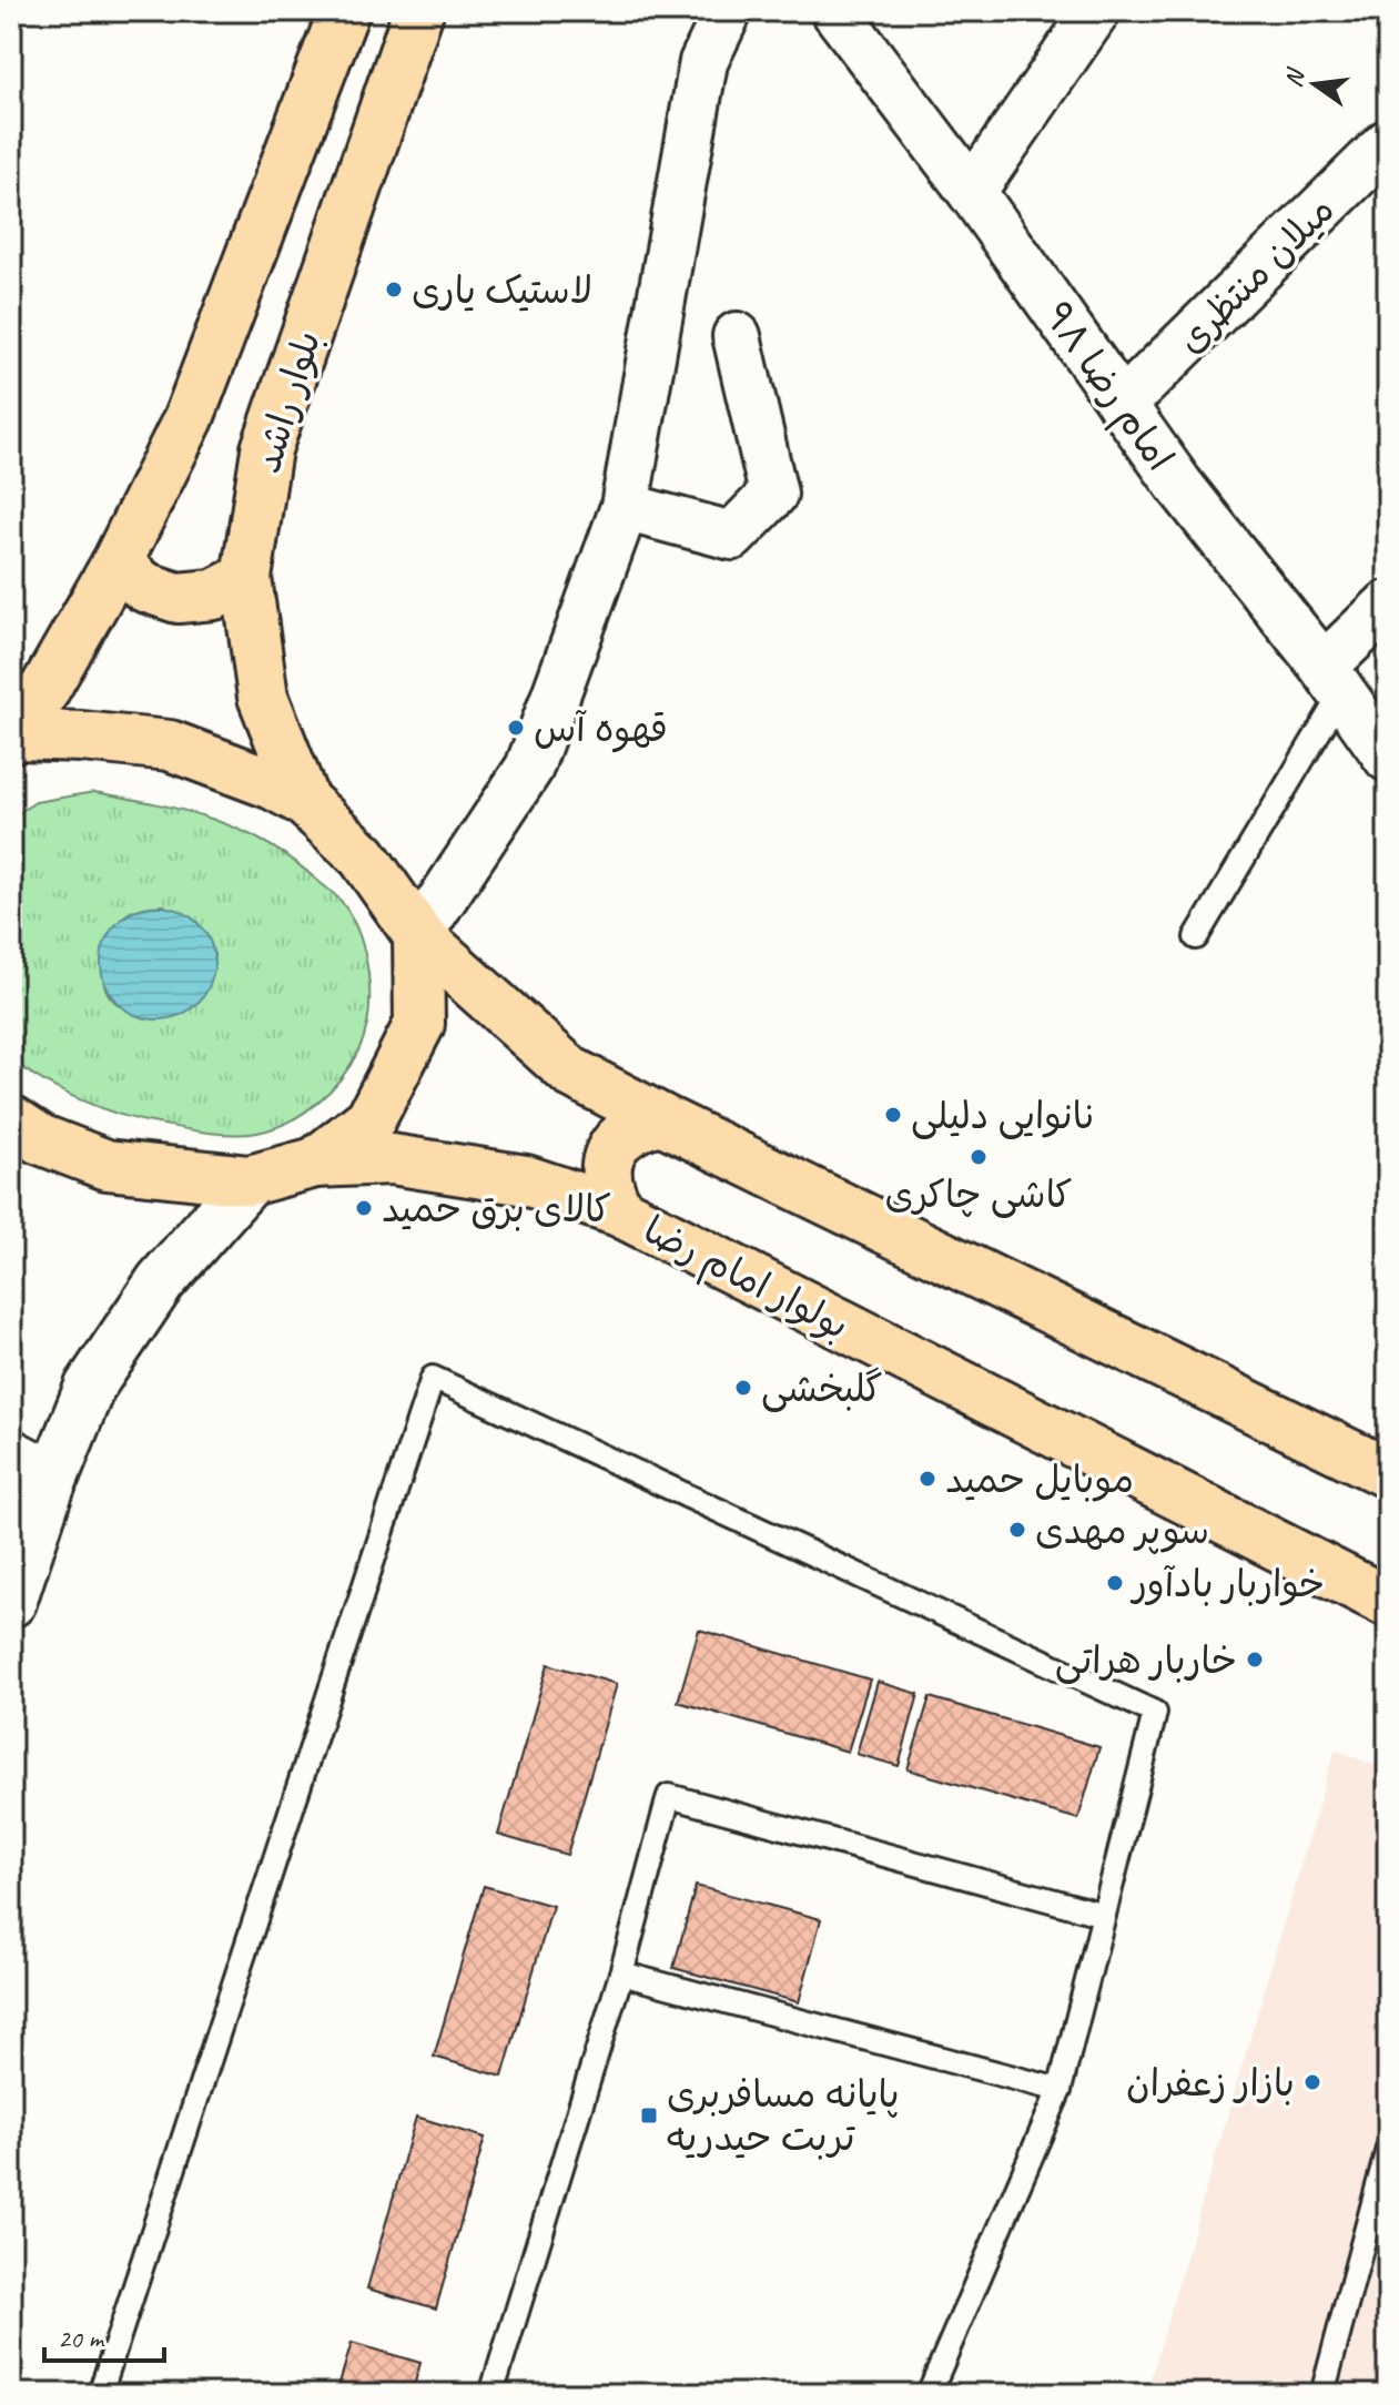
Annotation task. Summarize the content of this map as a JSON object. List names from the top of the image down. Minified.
{"streets":{"main road":["بلوار راشد","بولوار امام رضا"],"street":["میلان منتظری","امام رضا ۹۸"]},"crossings":[["میلان منتظری","امام رضا ۹۸"]],"places":{"other":["لاستیک یاری","قهوه آس","نانوایی دلیلی","کاشی چاکری","کالای برق حمید","گلبخشی","موبایل حمید","سوپر مهدی","خواربار بادآور","خاربار هراتی","بازار زعفران"],"transit":["پایانه مسافربری تربت حیدریه"]},"scale_bar":"20 m","north":"left"}
